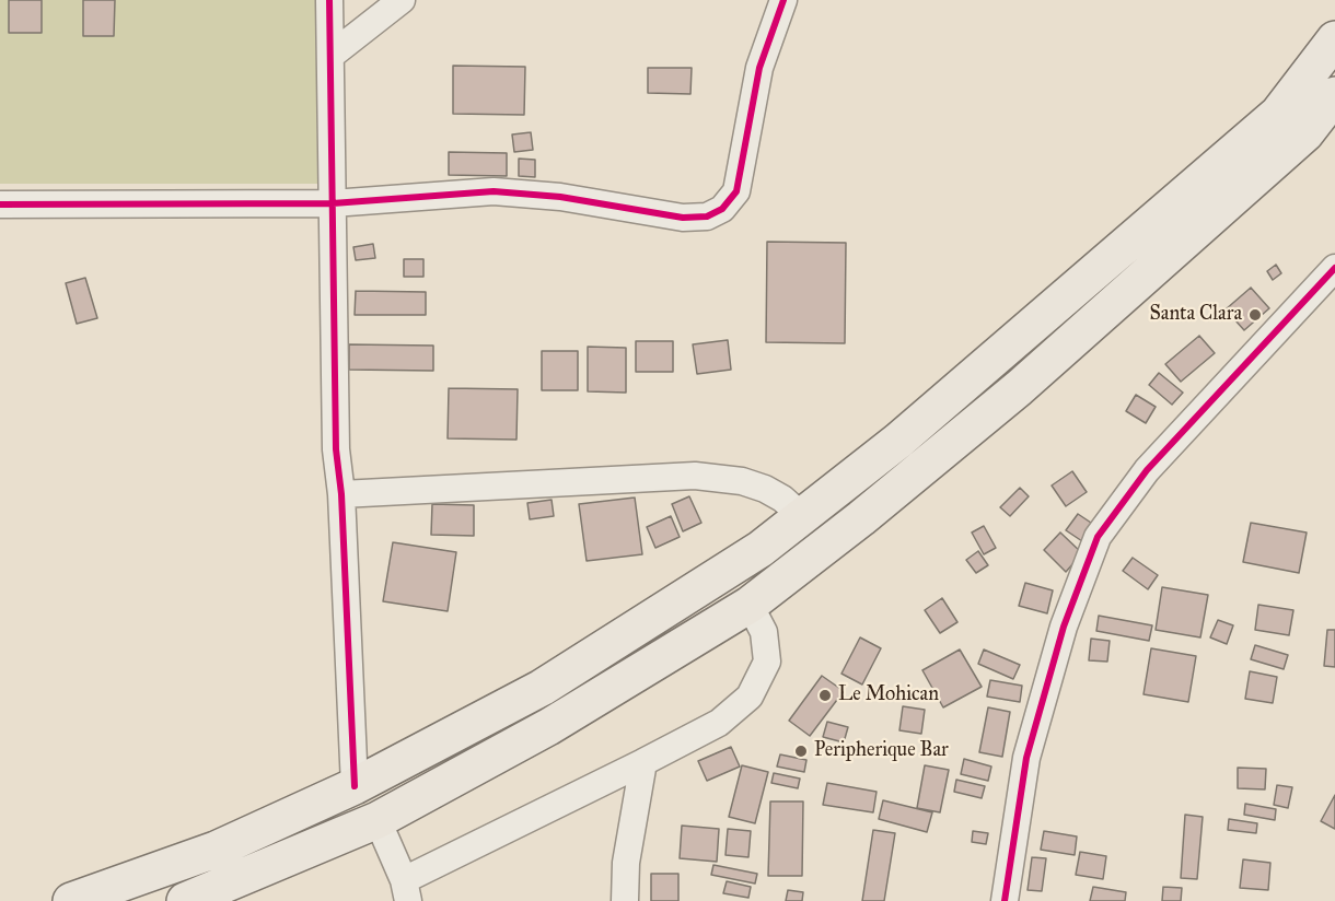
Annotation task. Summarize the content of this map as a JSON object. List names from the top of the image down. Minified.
{"places":["Santa Clara","Le Mohican","Peripherique Bar"]}
